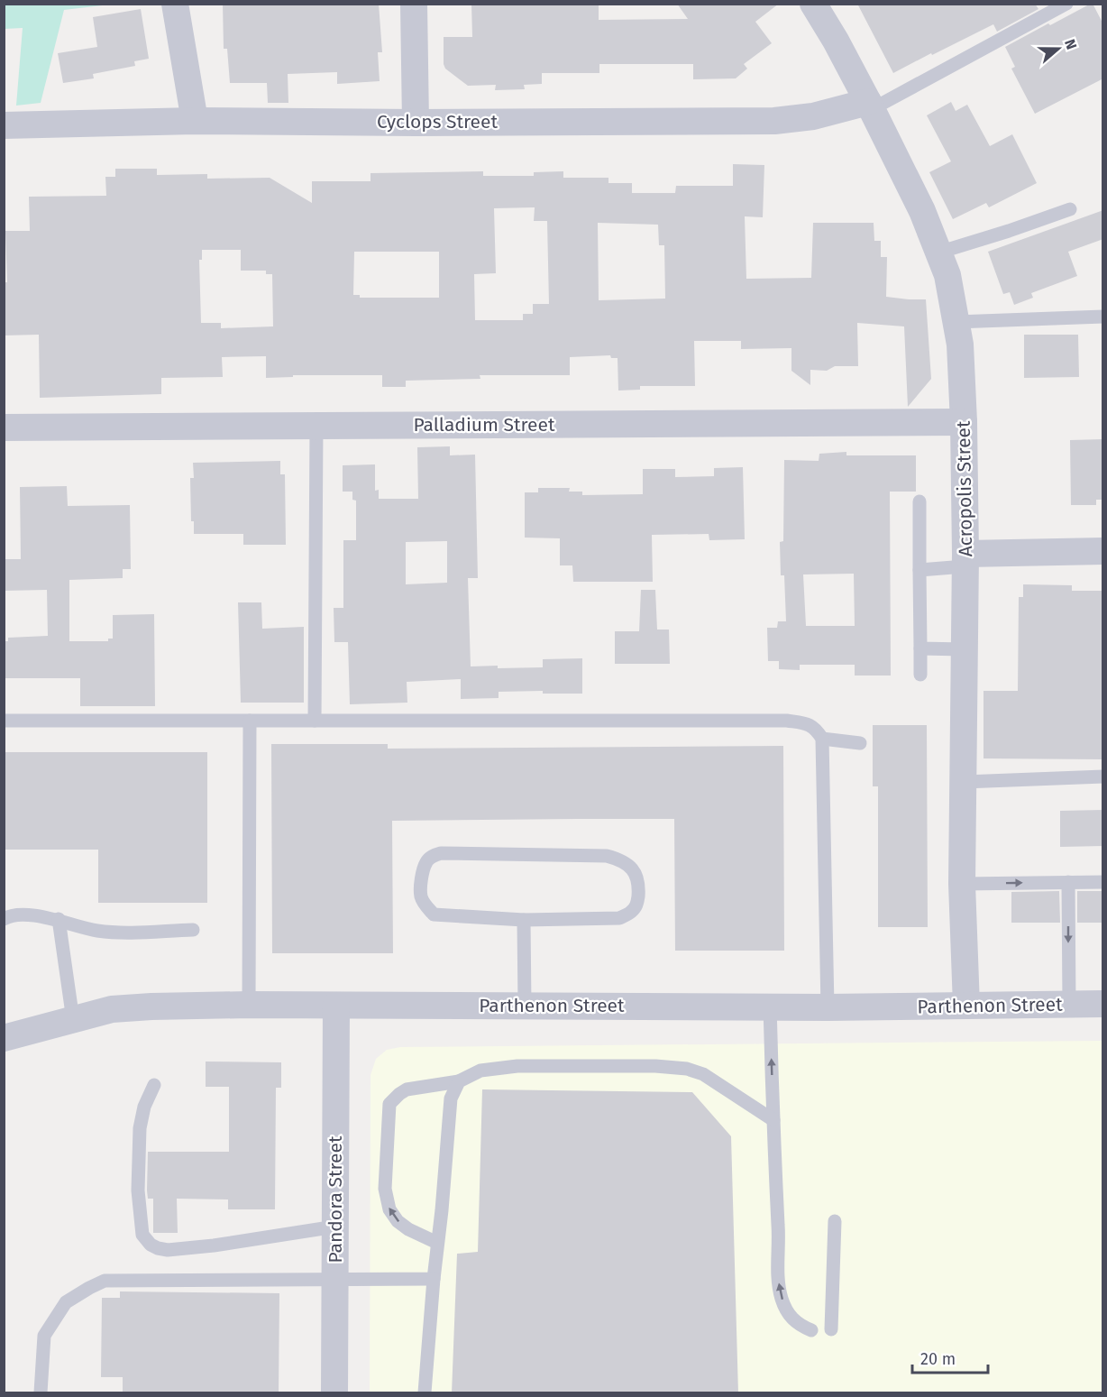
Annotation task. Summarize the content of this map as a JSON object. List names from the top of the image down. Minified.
{"streets":{"street":["Cyclops Street","Palladium Street","Acropolis Street","Parthenon Street","Pandora Street"]},"crossings":[["Cyclops Street","Acropolis Street"],["Palladium Street","Acropolis Street"],["Acropolis Street","Parthenon Street"],["Parthenon Street","Pandora Street"]],"scale_bar":"20 m","north":"right"}
